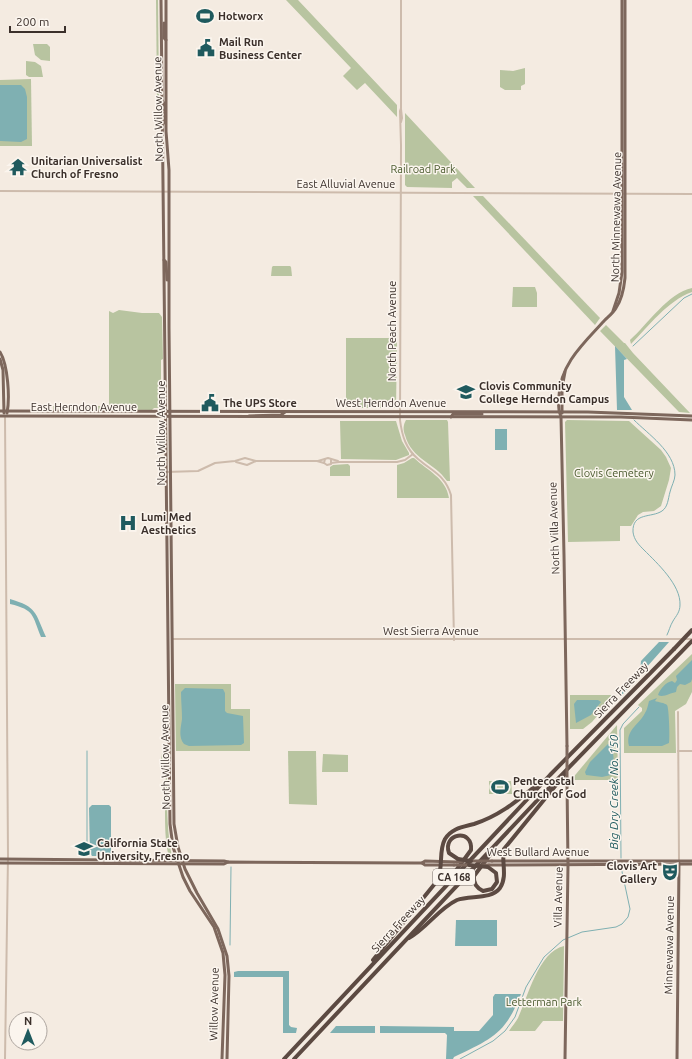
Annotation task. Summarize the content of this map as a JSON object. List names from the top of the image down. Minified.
{"streets":{"highway":["Sierra Freeway","CA 168"],"main road":["North Willow Avenue","North Minnewawa Avenue","West Herndon Avenue","East Herndon Avenue","North Villa Avenue","West Bullard Avenue","Villa Avenue","Minnewawa Avenue","Willow Avenue"],"street":["East Alluvial Avenue","North Peach Avenue","West Sierra Avenue"]},"crossings":[["North Willow Avenue","East Alluvial Avenue"],["North Willow Avenue","West Herndon Avenue"],["North Willow Avenue","East Herndon Avenue"],["North Willow Avenue","West Sierra Avenue"],["North Willow Avenue","Willow Avenue"],["East Alluvial Avenue","North Minnewawa Avenue"],["East Alluvial Avenue","North Peach Avenue"],["North Minnewawa Avenue","North Villa Avenue"],["North Peach Avenue","West Herndon Avenue"],["North Peach Avenue","West Sierra Avenue"],["West Herndon Avenue","East Herndon Avenue"],["West Herndon Avenue","North Villa Avenue"],["North Villa Avenue","West Sierra Avenue"],["North Villa Avenue","Villa Avenue"],["West Sierra Avenue","Sierra Freeway"],["West Sierra Avenue","Villa Avenue"],["West Bullard Avenue","Villa Avenue"],["West Bullard Avenue","Minnewawa Avenue"]],"water":["Big Dry Creek No. 150"],"parks":["Railroad Park","Clovis Cemetery","Letterman Park"],"places":{"sports":["Hotworx","Pentecostal Church of God"],"public building":["Mail Run Business Center","The UPS Store"],"temple":["Unitarian Universalist Church of Fresno"],"school or university":["Clovis Community College Herndon Campus","California State University, Fresno"],"hospital":["Lumi Med Aesthetics"],"theatre":["Clovis Art Gallery"]},"scale_bar":"200 m","north":"top"}
